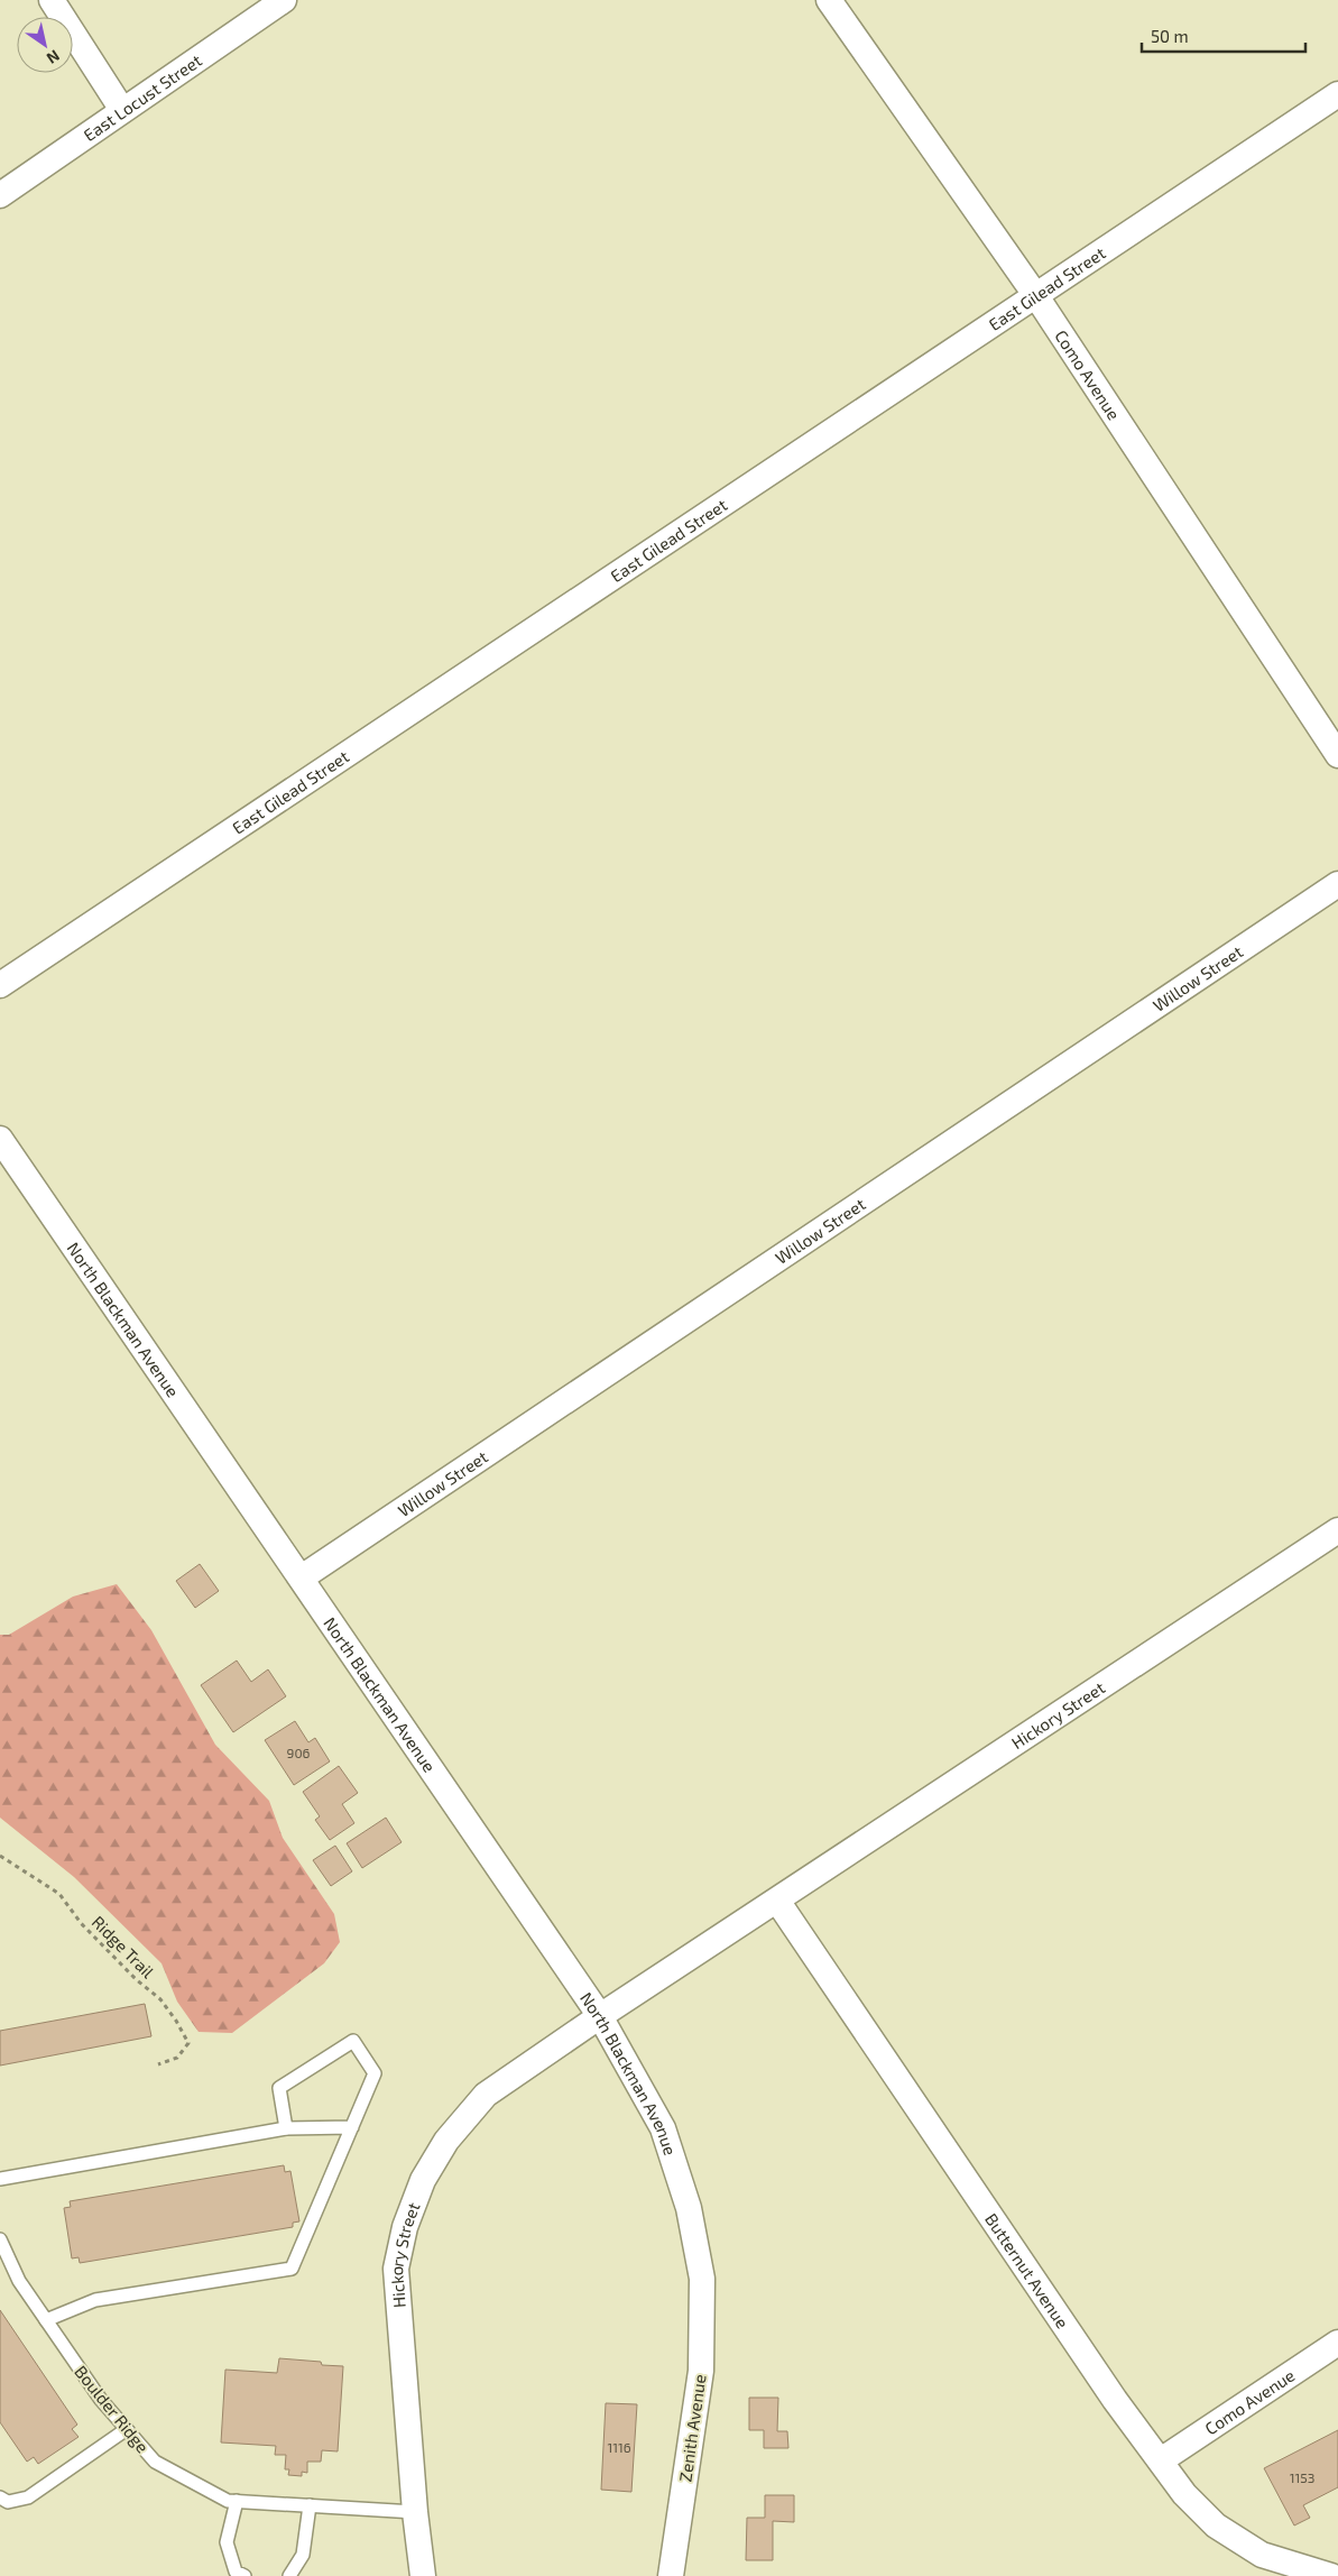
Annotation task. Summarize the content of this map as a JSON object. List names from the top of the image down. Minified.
{"streets":{"street":["East Locust Street","East Gilead Street","Como Avenue","Willow Street","North Blackman Avenue","Hickory Street","Butternut Avenue","Zenith Avenue"],"lane":["Boulder Ridge"],"path":["Ridge Trail"]},"crossings":[["East Gilead Street","Como Avenue"],["Como Avenue","Butternut Avenue"],["Willow Street","North Blackman Avenue"],["North Blackman Avenue","Hickory Street"],["North Blackman Avenue","Zenith Avenue"],["Hickory Street","Butternut Avenue"],["Hickory Street","Boulder Ridge"]],"house_numbers":["906","1116","1153"],"scale_bar":"50 m","north":"bottom right"}
